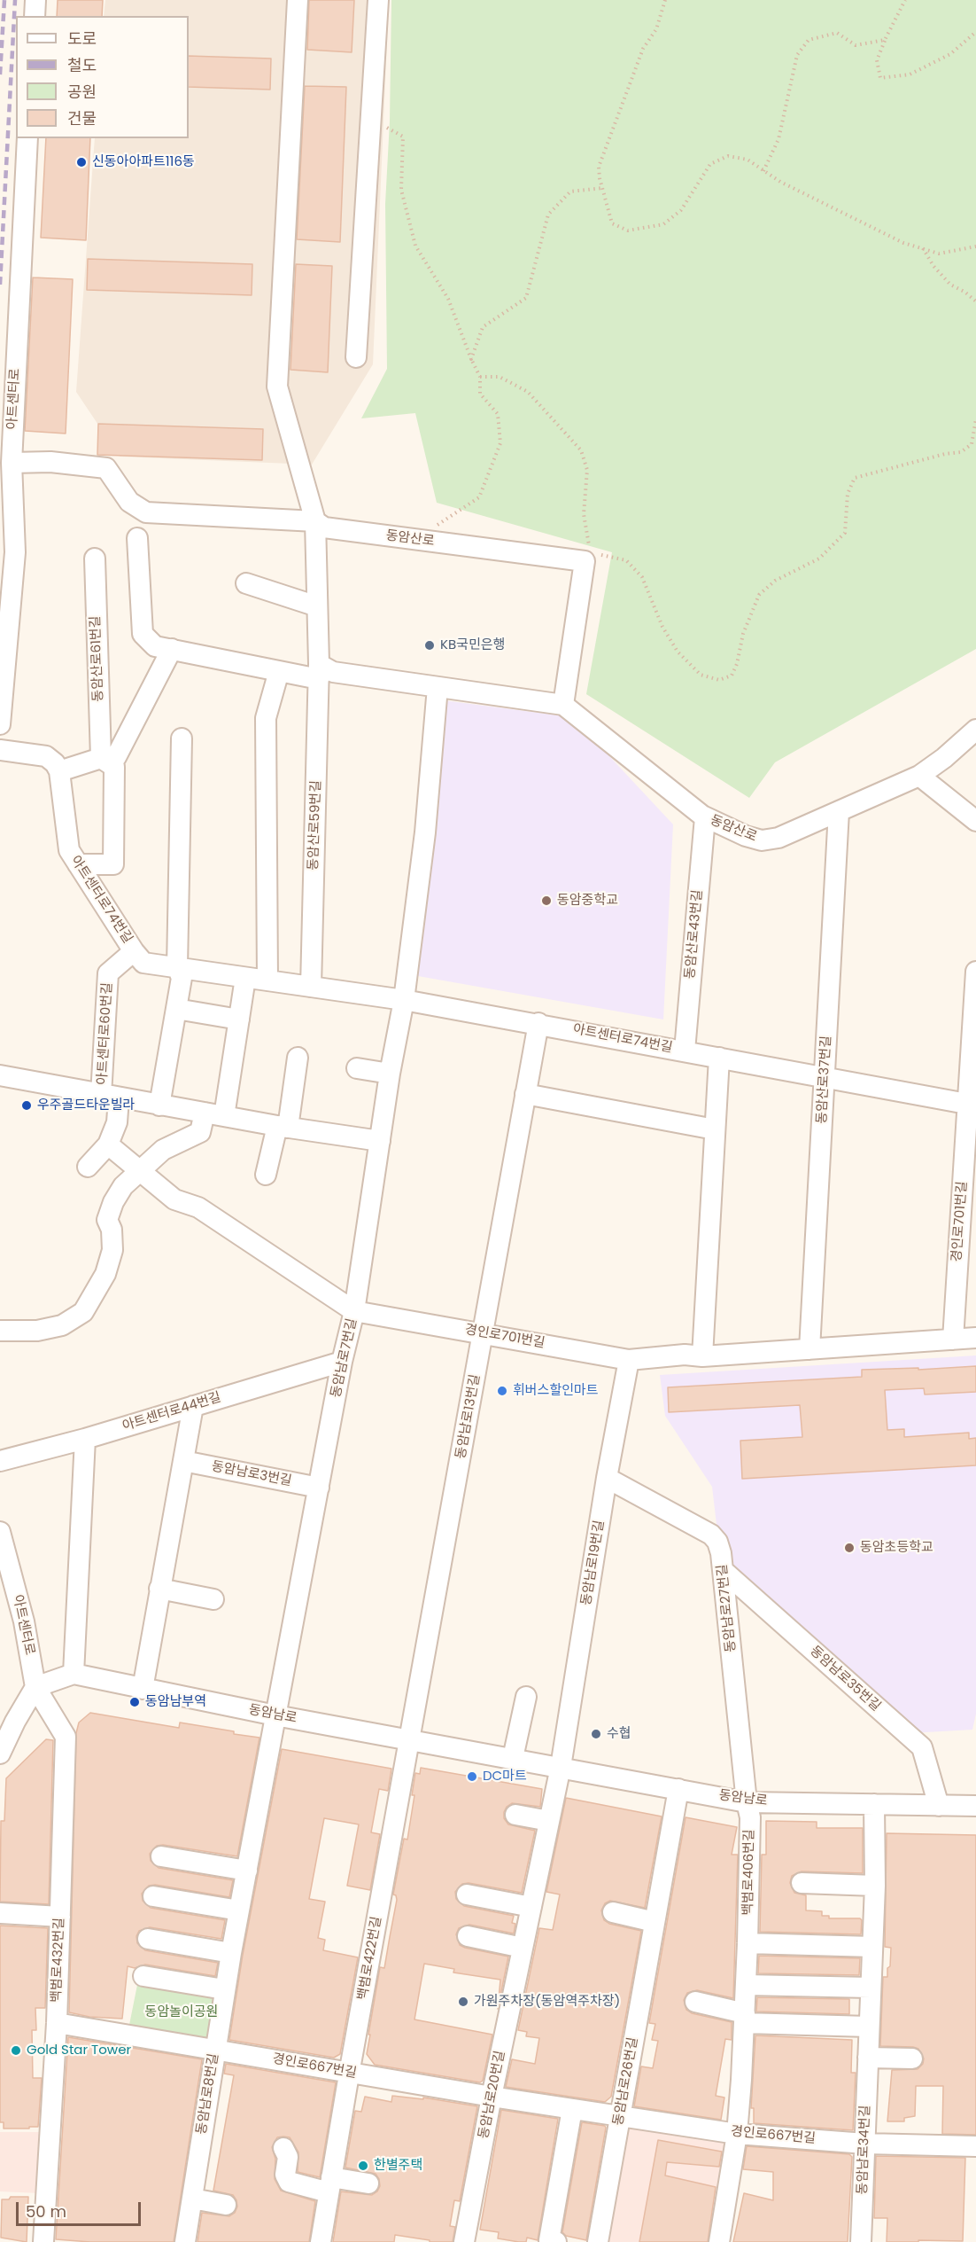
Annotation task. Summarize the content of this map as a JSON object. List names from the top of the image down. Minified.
{"streets":{"street":["아트센터로","동암산로","동암산로61번길","동암산로59번길","아트센터로74번길","동암산로43번길","아트센터로60번길","동암산로37번길","경인로701번길","동암남로7번길","아트센터로44번길","동암남로13번길","동암남로3번길","동암남로19번길","동암남로27번길","동암남로35번길","동암남로","백범로406번길","백범로422번길","백범로432번길","경인로667번길","동암남로26번길","동암남로8번길","동암남로20번길","동암남로34번길"]},"crossings":[["아트센터로","동암산로"],["아트센터로","백범로432번길"],["동암산로","동암산로43번길"],["동암산로","동암산로37번길"],["동암산로59번길","아트센터로74번길"],["아트센터로74번길","동암산로43번길"],["아트센터로74번길","아트센터로60번길"],["아트센터로74번길","동암산로37번길"],["아트센터로74번길","경인로701번길"],["아트센터로74번길","동암남로7번길"],["아트센터로74번길","동암남로13번길"],["아트센터로60번길","경인로701번길"],["아트센터로60번길","동암남로7번길"],["동암산로37번길","경인로701번길"],["경인로701번길","동암남로7번길"],["경인로701번길","동암남로13번길"],["경인로701번길","동암남로19번길"],["동암남로7번길","아트센터로44번길"],["동암남로7번길","동암남로3번길"],["동암남로7번길","동암남로"],["동암남로7번길","동암남로8번길"],["동암남로13번길","동암남로"],["동암남로13번길","백범로422번길"],["동암남로19번길","동암남로27번길"],["동암남로19번길","동암남로"],["동암남로19번길","동암남로20번길"],["동암남로27번길","동암남로35번길"],["동암남로27번길","동암남로"],["동암남로27번길","백범로406번길"],["동암남로35번길","동암남로"],["동암남로","백범로406번길"],["동암남로","백범로422번길"],["동암남로","동암남로26번길"],["동암남로","동암남로8번길"],["동암남로","동암남로20번길"],["동암남로","동암남로34번길"],["백범로406번길","경인로667번길"],["백범로422번길","경인로667번길"],["백범로432번길","경인로667번길"],["경인로667번길","동암남로26번길"],["경인로667번길","동암남로8번길"],["경인로667번길","동암남로20번길"],["경인로667번길","동암남로34번길"]],"parks":["동암놀이공원"],"places":["신동아아파트116동","KB국민은행","동암중학교","우주골드타운빌라","휘버스할인마트","동암초등학교","동암남부역","수협","DC마트","가원주차장(동암역주차장)","Gold Star Tower","한별주택"],"legend":["도로","철도","공원","건물"],"scale_bar":"50 m"}
